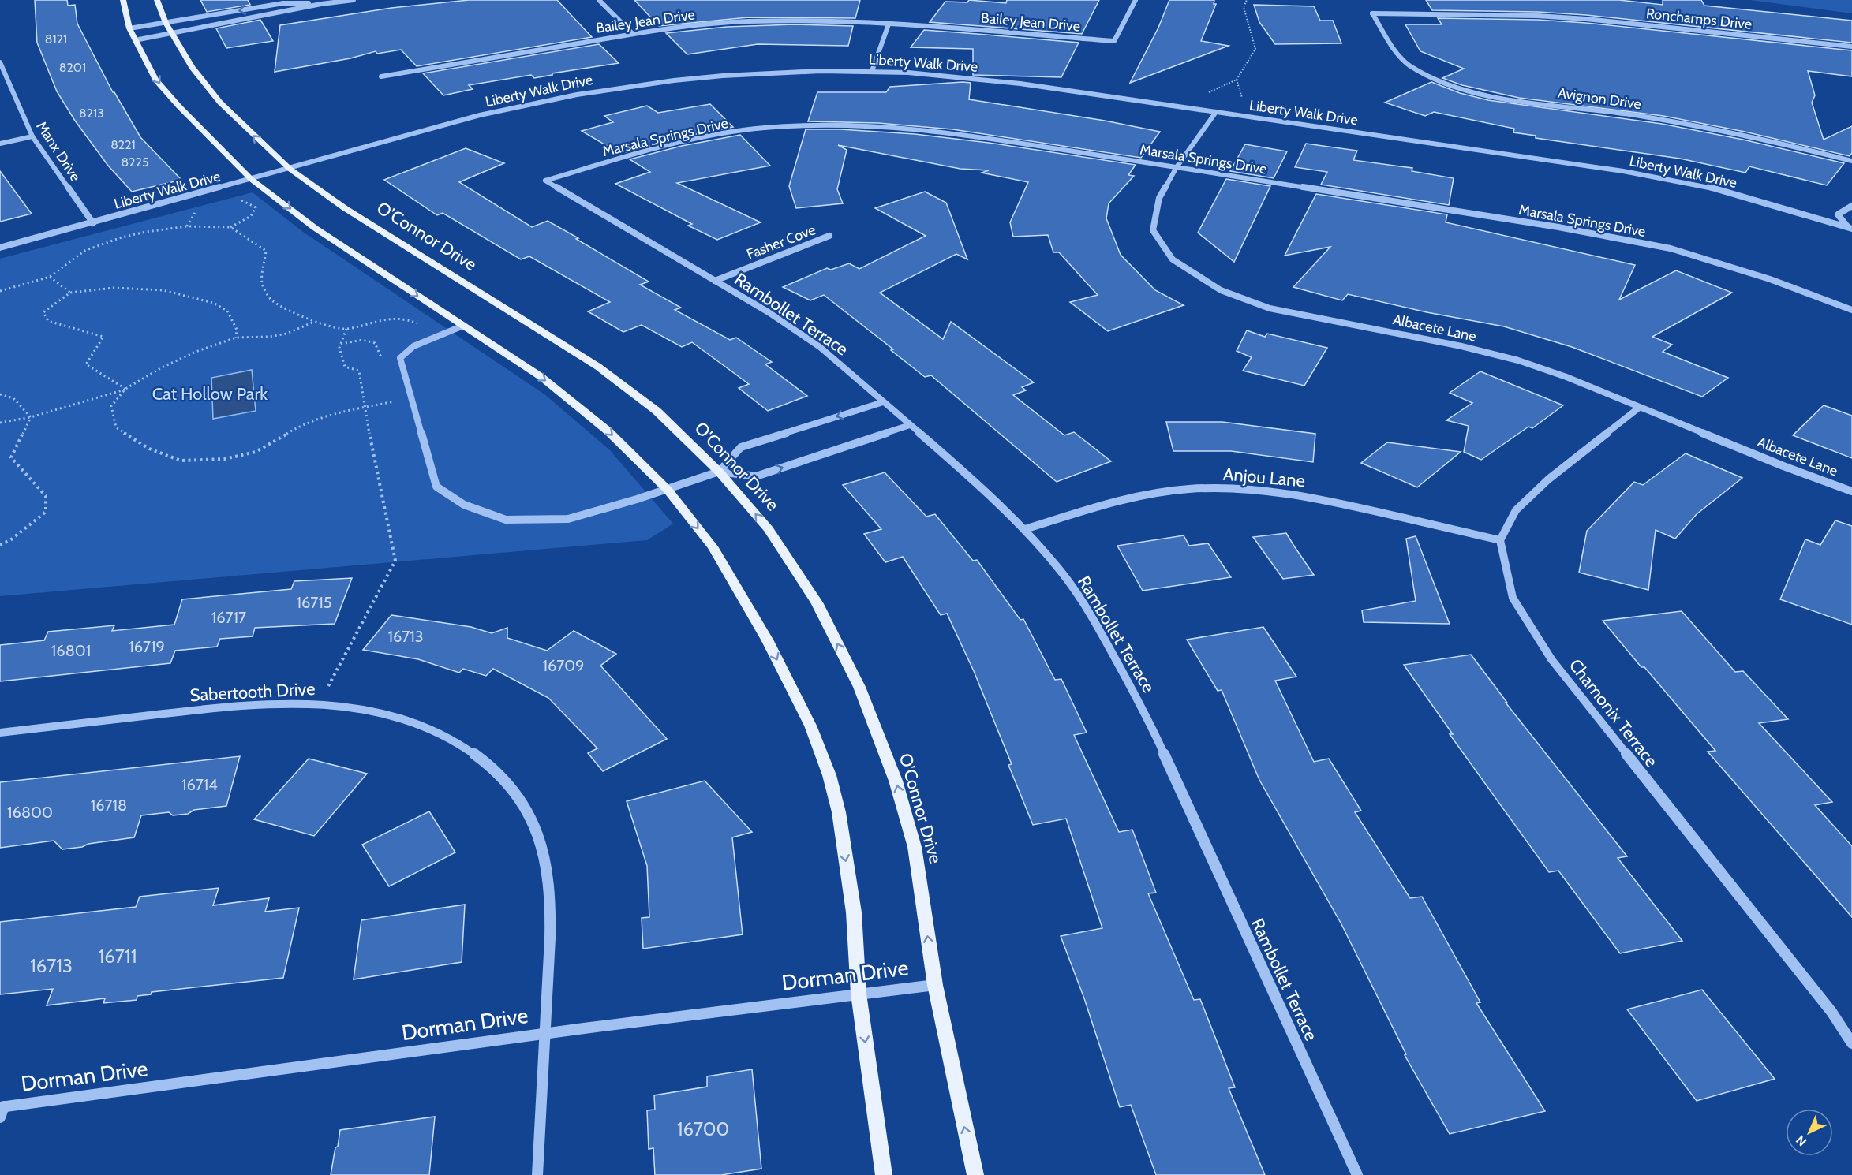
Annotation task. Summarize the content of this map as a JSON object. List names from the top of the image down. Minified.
{"streets":{"main road":["O'Connor Drive"],"street":["Ronchamps Drive","Bailey Jean Drive","Liberty Walk Drive","Avignon Drive","Marsala Springs Drive","Manx Drive","Fasher Cove","Rambollet Terrace","Albacete Lane","Anjou Lane","Sabertooth Drive","Chamonix Terrace","Dorman Drive"]},"crossings":[["Ronchamps Drive","Avignon Drive"],["Liberty Walk Drive","Manx Drive"],["Liberty Walk Drive","O'Connor Drive"],["Liberty Walk Drive","Albacete Lane"],["Marsala Springs Drive","Rambollet Terrace"],["Marsala Springs Drive","Albacete Lane"],["O'Connor Drive","Dorman Drive"],["Fasher Cove","Rambollet Terrace"],["Rambollet Terrace","Anjou Lane"],["Anjou Lane","Chamonix Terrace"],["Sabertooth Drive","Dorman Drive"]],"parks":["Cat Hollow Park"],"house_numbers":["8121","8201","8213","8221","8225","16715","16717","16713","16719","16801","16709","16714","16718","16800","16711","16713","16700"],"north":"bottom left"}
